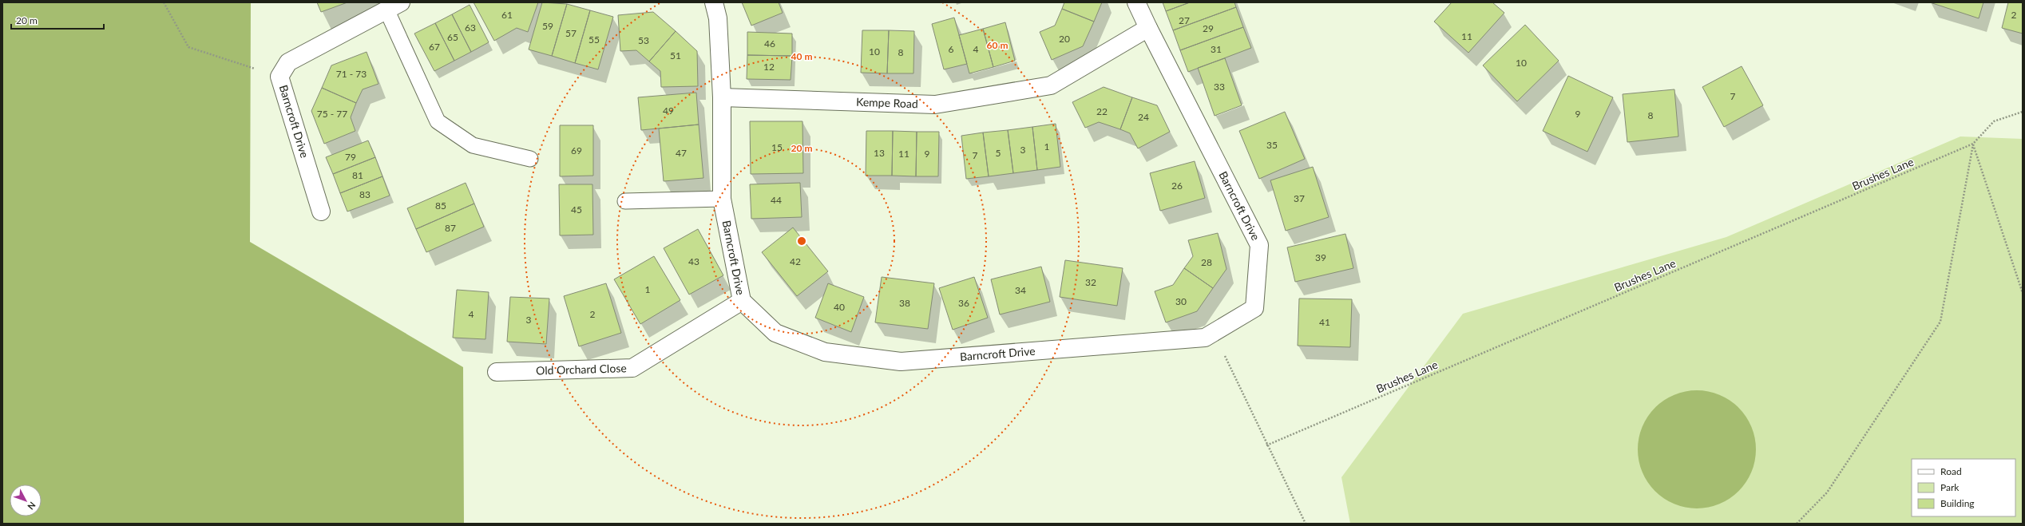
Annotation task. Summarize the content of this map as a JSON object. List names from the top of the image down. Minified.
{"streets":{"street":["Kempe Road","Barncroft Drive","Old Orchard Close"],"path":["Brushes Lane"]},"crossings":[["Kempe Road","Barncroft Drive"],["Barncroft Drive","Old Orchard Close"]],"house_numbers":["61","2","27","59","63","29","57","11","65","20","55","53","46","67","6","4","31","10","8","51","10","12","71 - 73","33","7","49","22","75 - 77","9","8","24","35","1","15","3","69","47","13","5","11","9","7","79","81","26","83","37","44","85","45","87","39","43","42","28","32","1","34","30","38","36","40","4","2","3","41"],"legend":["Road","Park","Building"],"scale_bar":"20 m","north":"bottom right","rings":["60 m","40 m","20 m"]}
